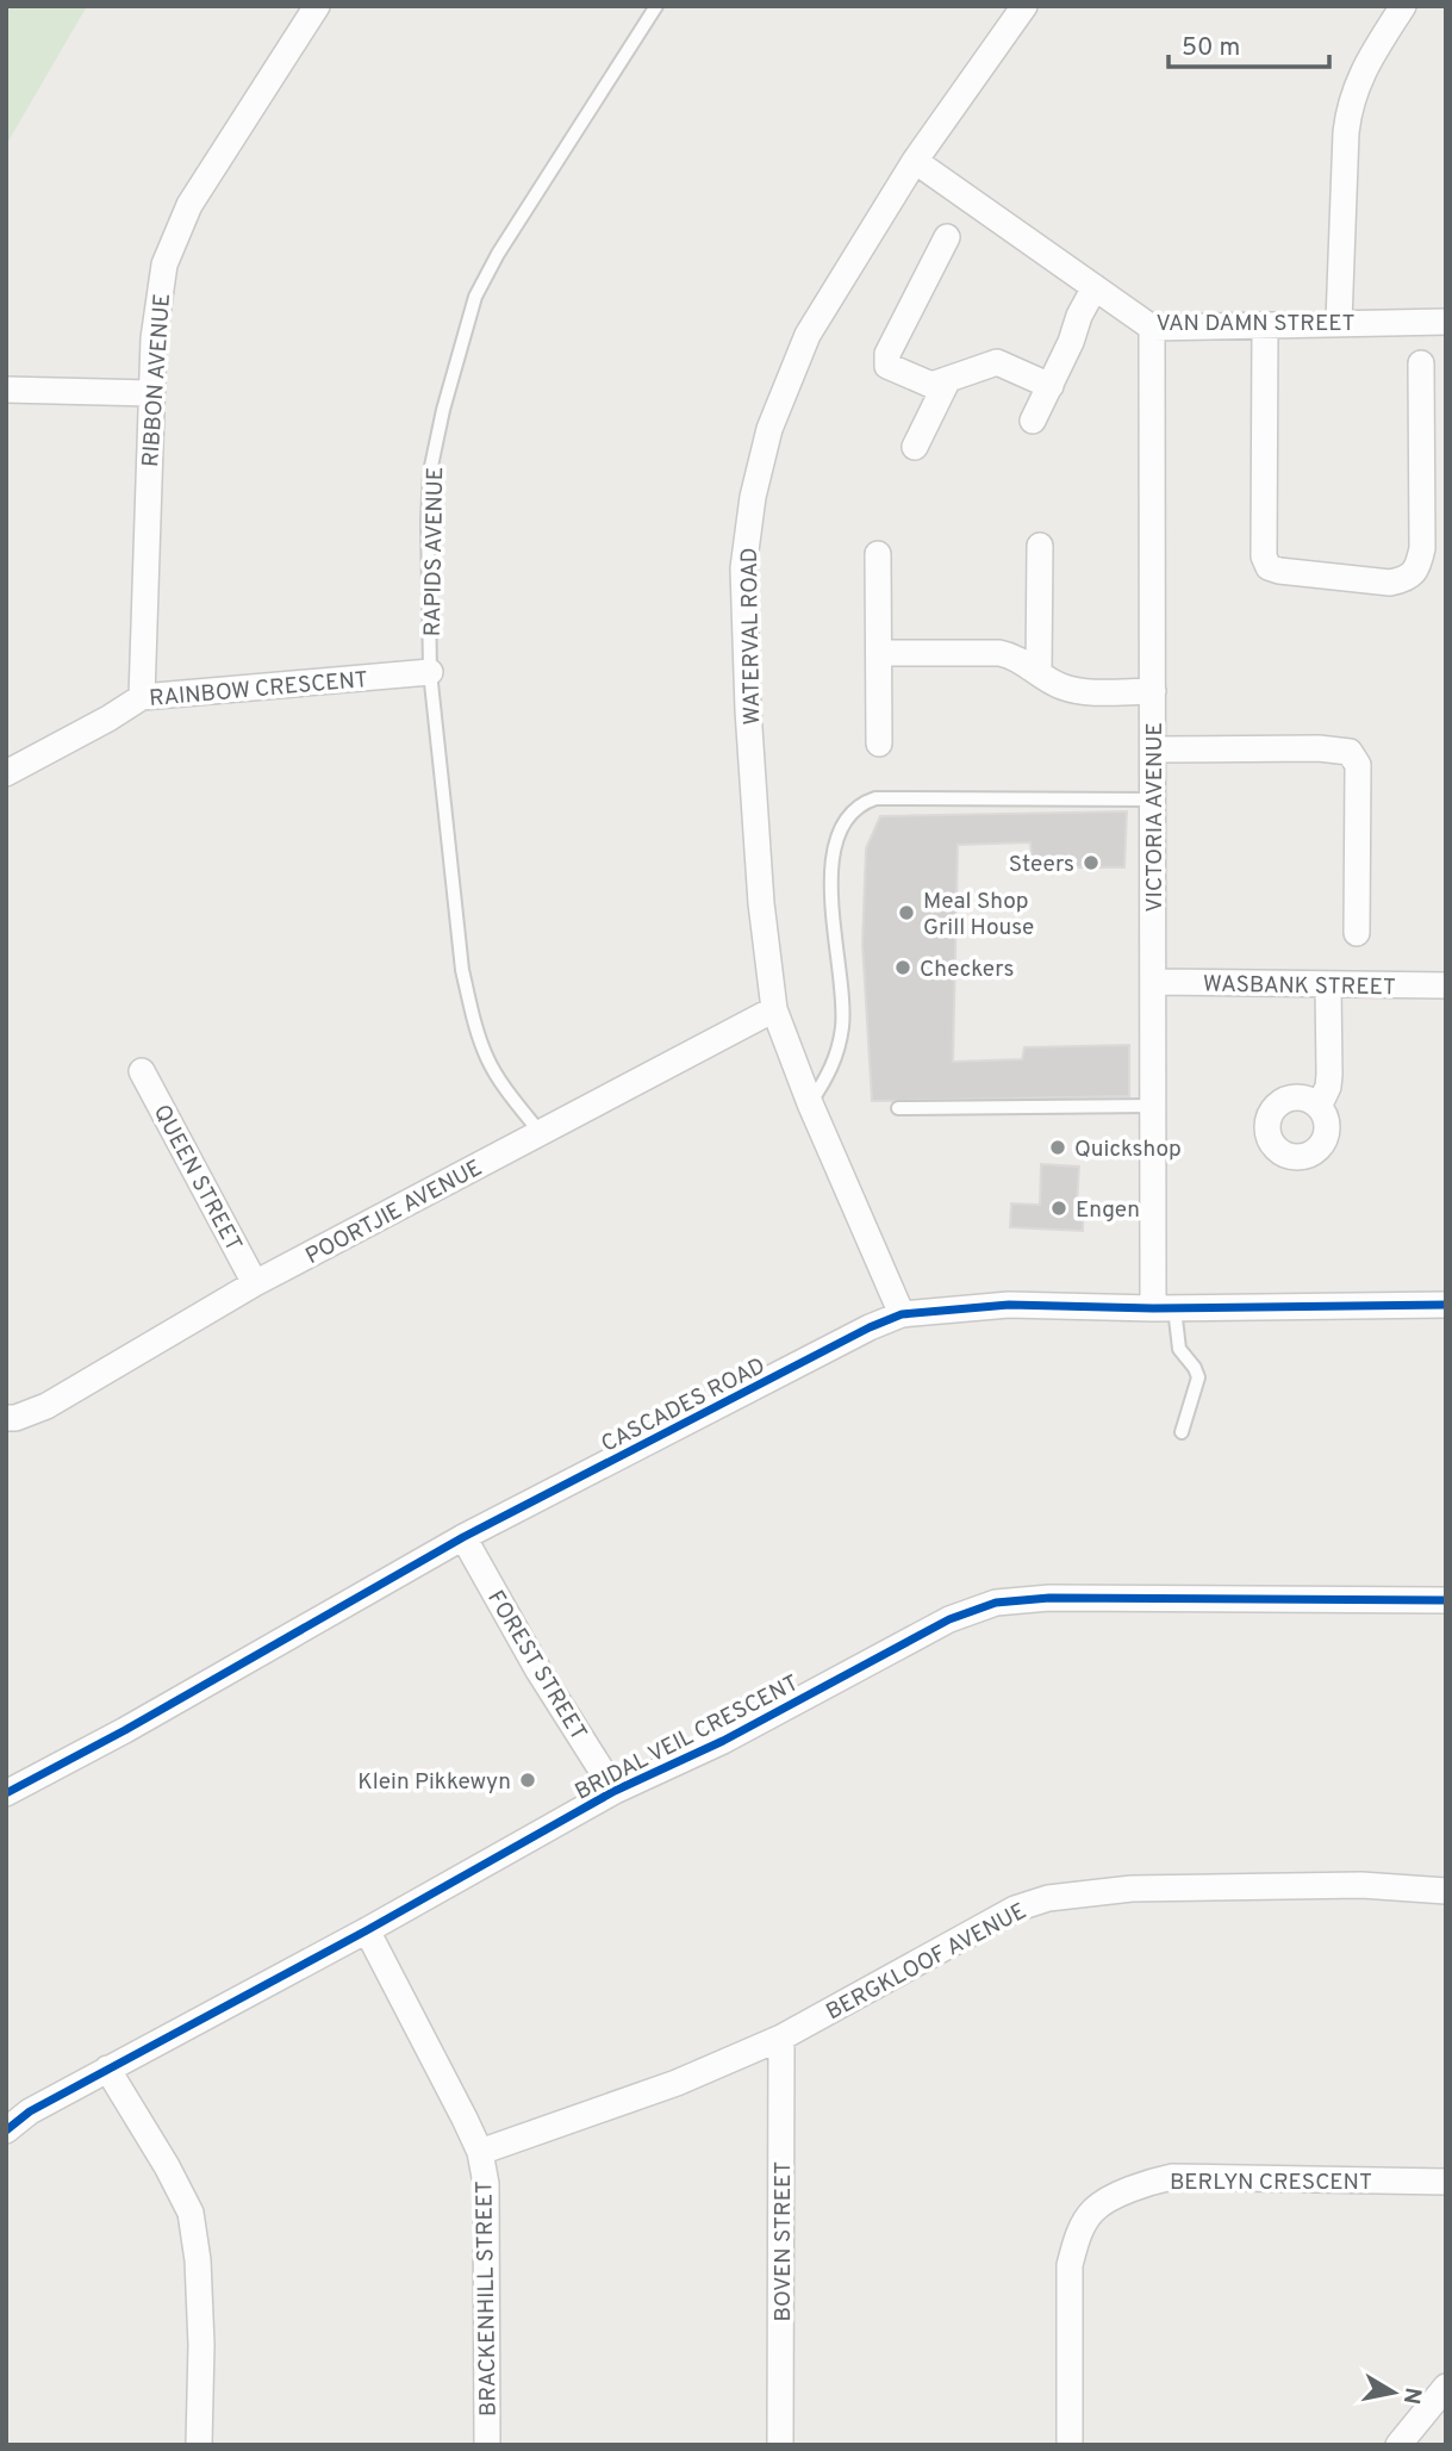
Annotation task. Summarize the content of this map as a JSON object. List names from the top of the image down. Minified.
{"streets":{"street":["VAN DAMN STREET","RIBBON AVENUE","WATERVAL ROAD","RAINBOW CRESCENT","VICTORIA AVENUE","WASBANK STREET","QUEEN STREET","POORTJIE AVENUE","CASCADES ROAD","FOREST STREET","BRIDAL VEIL CRESCENT","BERGKLOOF AVENUE","BERLYN CRESCENT","BOVEN STREET","BRACKENHILL STREET"],"lane":["RAPIDS AVENUE"]},"crossings":[["VAN DAMN STREET","WATERVAL ROAD"],["VAN DAMN STREET","VICTORIA AVENUE"],["RIBBON AVENUE","RAINBOW CRESCENT"],["RAPIDS AVENUE","RAINBOW CRESCENT"],["RAPIDS AVENUE","POORTJIE AVENUE"],["WATERVAL ROAD","POORTJIE AVENUE"],["WATERVAL ROAD","CASCADES ROAD"],["VICTORIA AVENUE","WASBANK STREET"],["VICTORIA AVENUE","CASCADES ROAD"],["QUEEN STREET","POORTJIE AVENUE"],["CASCADES ROAD","FOREST STREET"],["FOREST STREET","BRIDAL VEIL CRESCENT"],["BRIDAL VEIL CRESCENT","BRACKENHILL STREET"],["BERGKLOOF AVENUE","BOVEN STREET"],["BERGKLOOF AVENUE","BRACKENHILL STREET"]],"places":["Steers","Meal Shop Grill House","Checkers","Quickshop","Engen","Klein Pikkewyn"],"scale_bar":"50 m","north":"right"}
